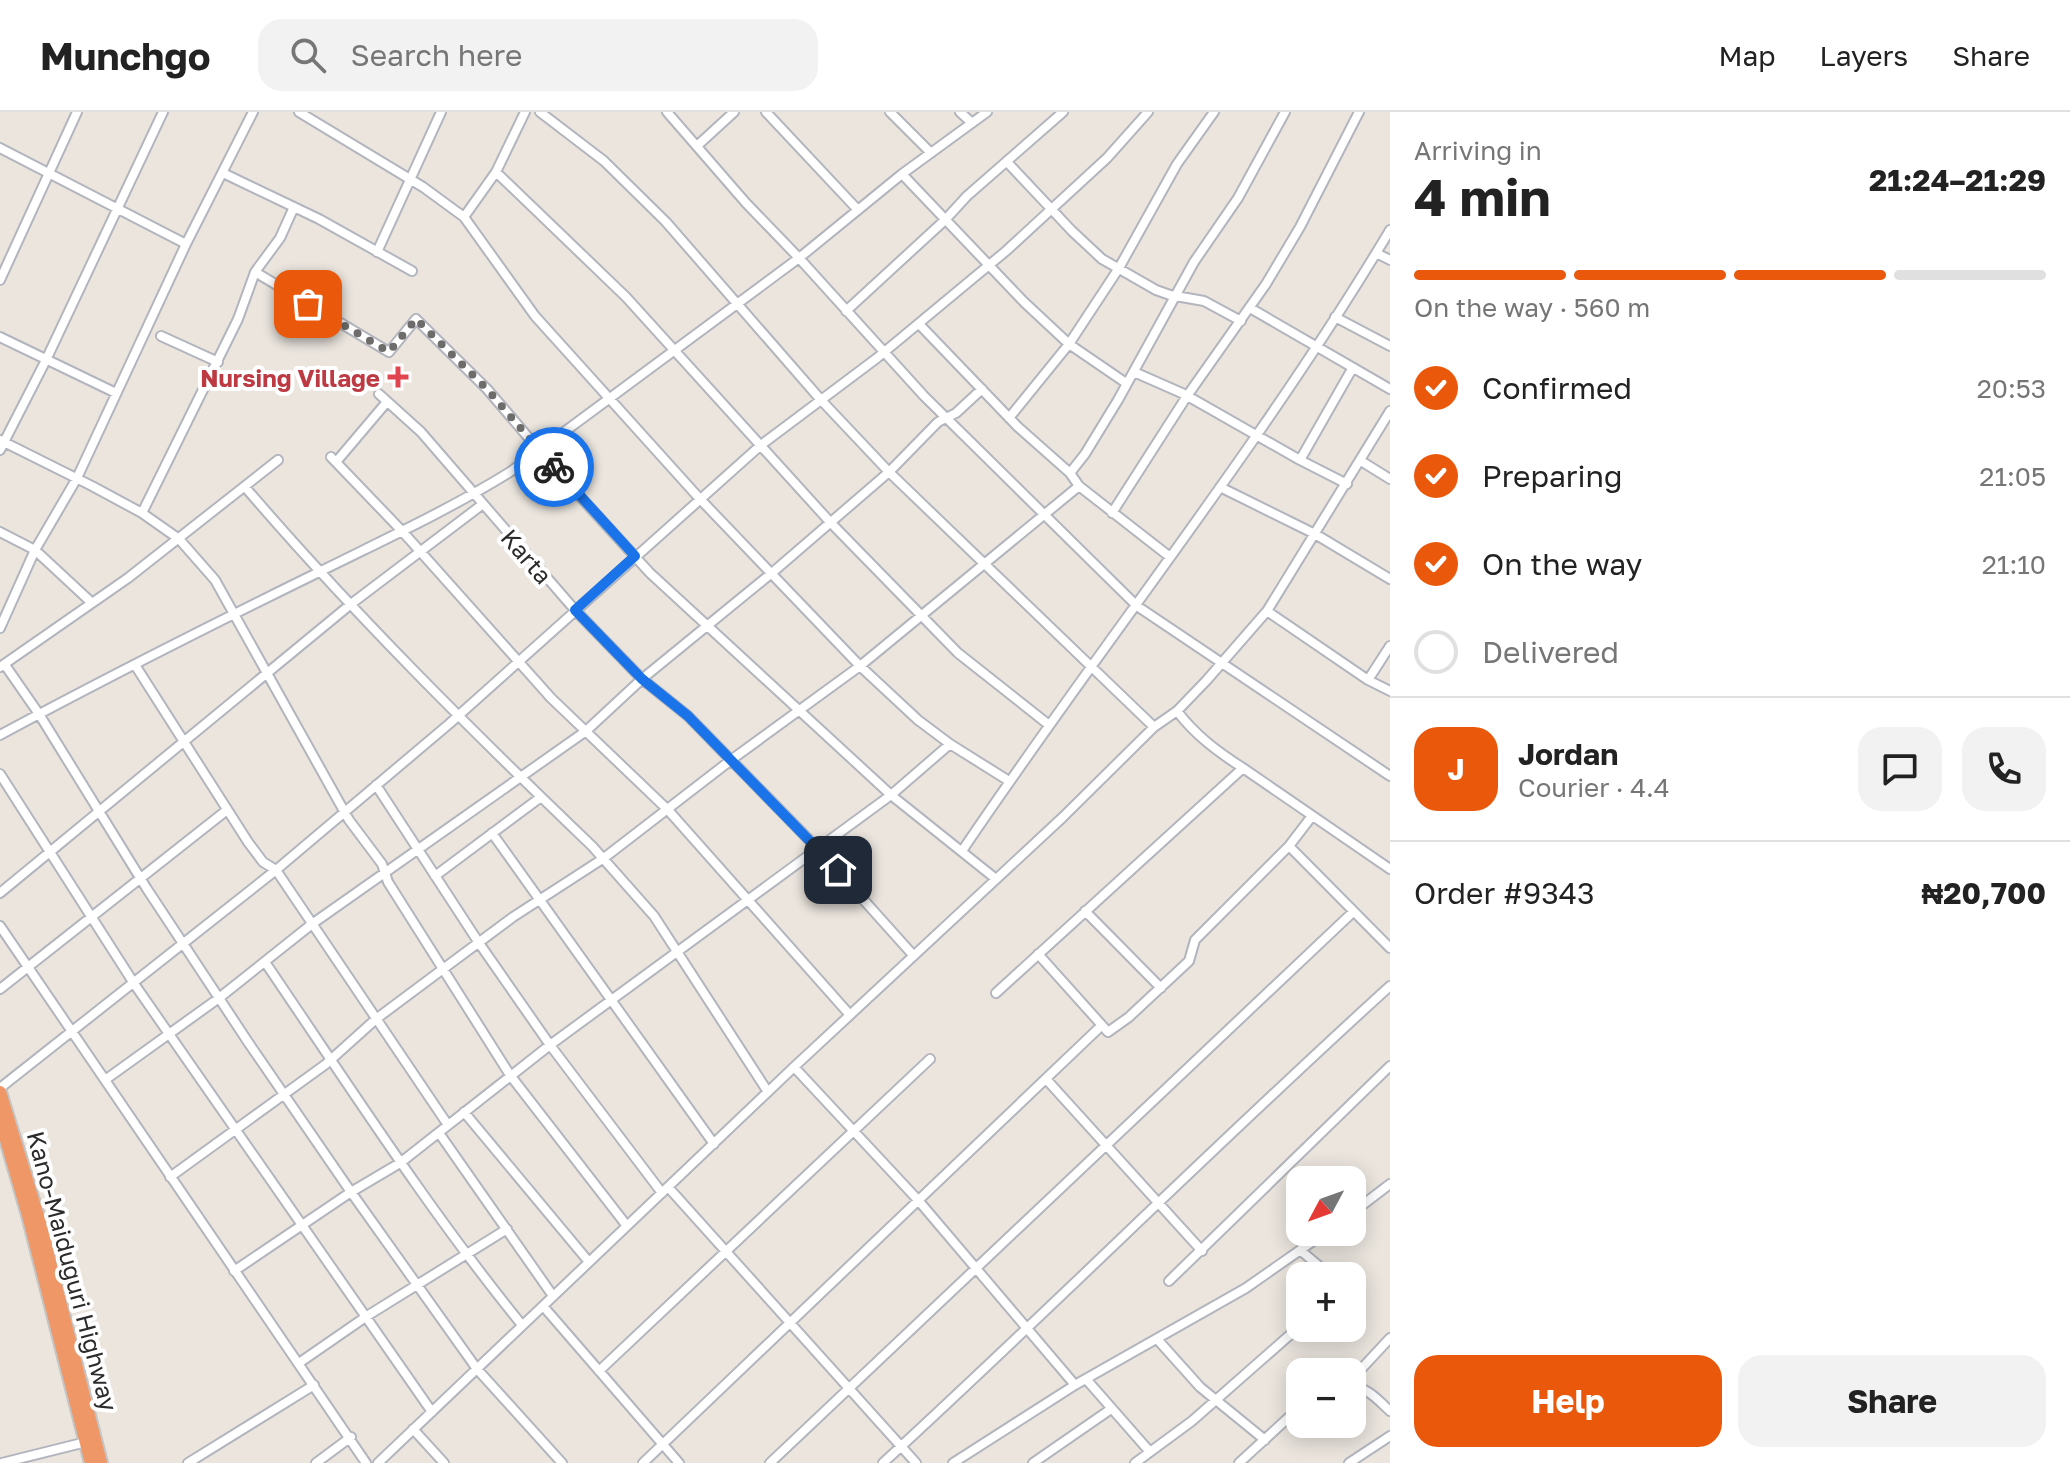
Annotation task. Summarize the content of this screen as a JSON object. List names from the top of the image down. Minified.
{"streets":{"highway":["Kano-Maiduguri Highway"],"street":["Karta"]},"places":{"health":["Nursing Village"]},"north":"bottom left","page":{"header":"Munchgo","search":"Search here","nav":["Map","Layers","Share"],"heading":["4 min","Arriving in","21:24–21:29"],"panel":["Jordan","Courier · 4.4","Order #9343","₦20,700"],"bar":"On the way · 560 m","list":[["Confirmed","20:53"],["Preparing","21:05"],["On the way","21:10"],"Delivered"],"round":"J","map_buttons":["+","−"],"buttons":["Help","Share"]}}
